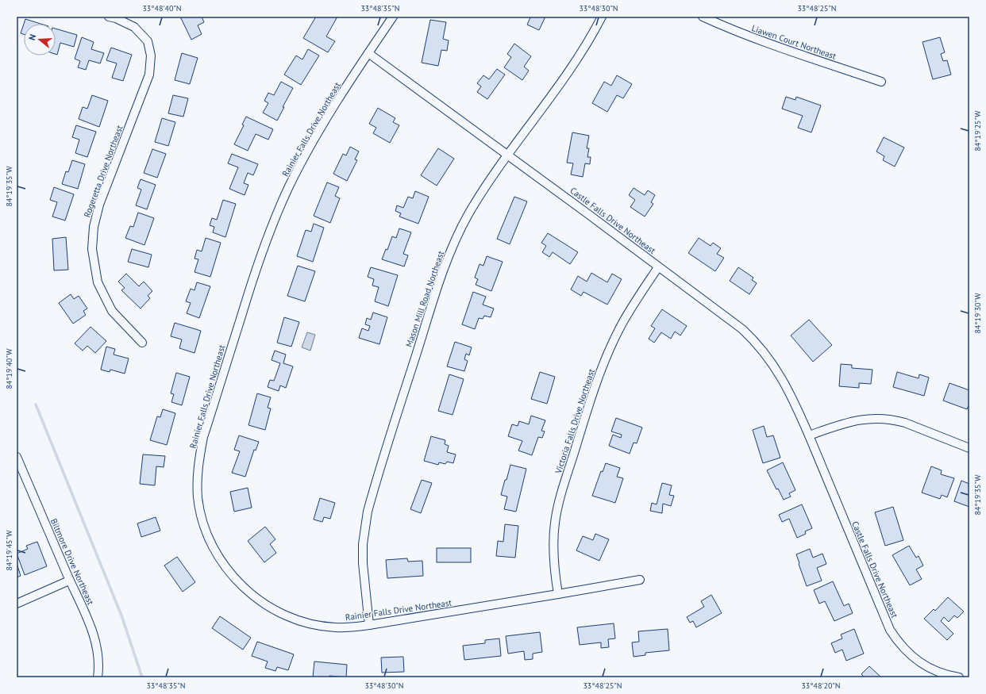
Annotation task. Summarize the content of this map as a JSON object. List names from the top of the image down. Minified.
{"streets":{"street":["Liawen Court Northeast","Rainier Falls Drive Northeast","Rogeretta Drive Northeast","Castle Falls Drive Northeast","Mason Mill Road Northeast","Victoria Falls Drive Northeast","Biltmore Drive Northeast"]},"crossings":[["Rainier Falls Drive Northeast","Castle Falls Drive Northeast"],["Rainier Falls Drive Northeast","Mason Mill Road Northeast"],["Rainier Falls Drive Northeast","Victoria Falls Drive Northeast"],["Castle Falls Drive Northeast","Mason Mill Road Northeast"],["Castle Falls Drive Northeast","Victoria Falls Drive Northeast"]],"north":"left","coordinates":["33°48'40\"N","33°48'35\"N","33°48'30\"N","33°48'25\"N","84°19'25\"W","84°19'35\"W","84°19'30\"W","84°19'40\"W","84°19'45\"W","33°48'20\"N"]}
